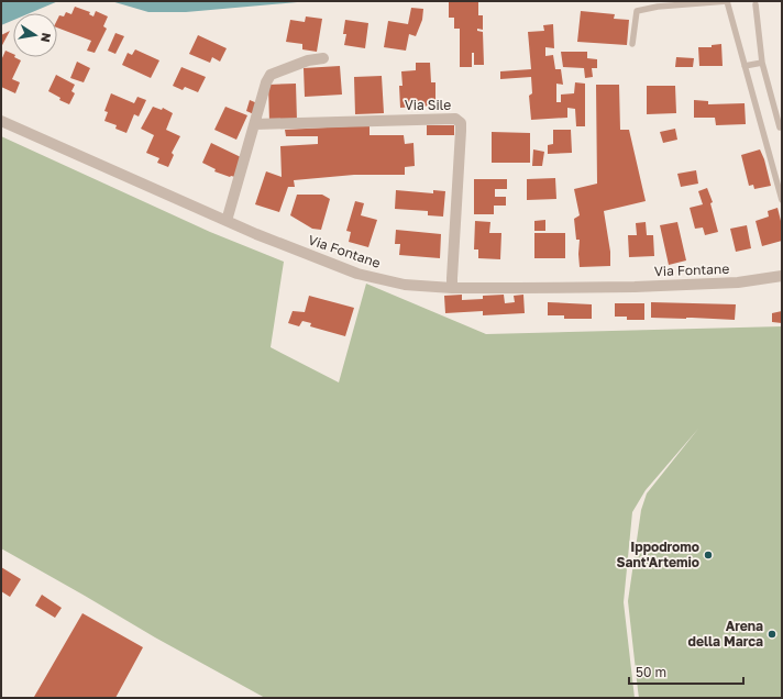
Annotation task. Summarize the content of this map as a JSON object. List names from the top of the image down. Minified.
{"streets":{"street":["Via Sile","Via Fontane"]},"crossings":[["Via Sile","Via Fontane"]],"places":["Ippodromo Sant'Artemio","Arena della Marca"],"scale_bar":"50 m","north":"right"}
